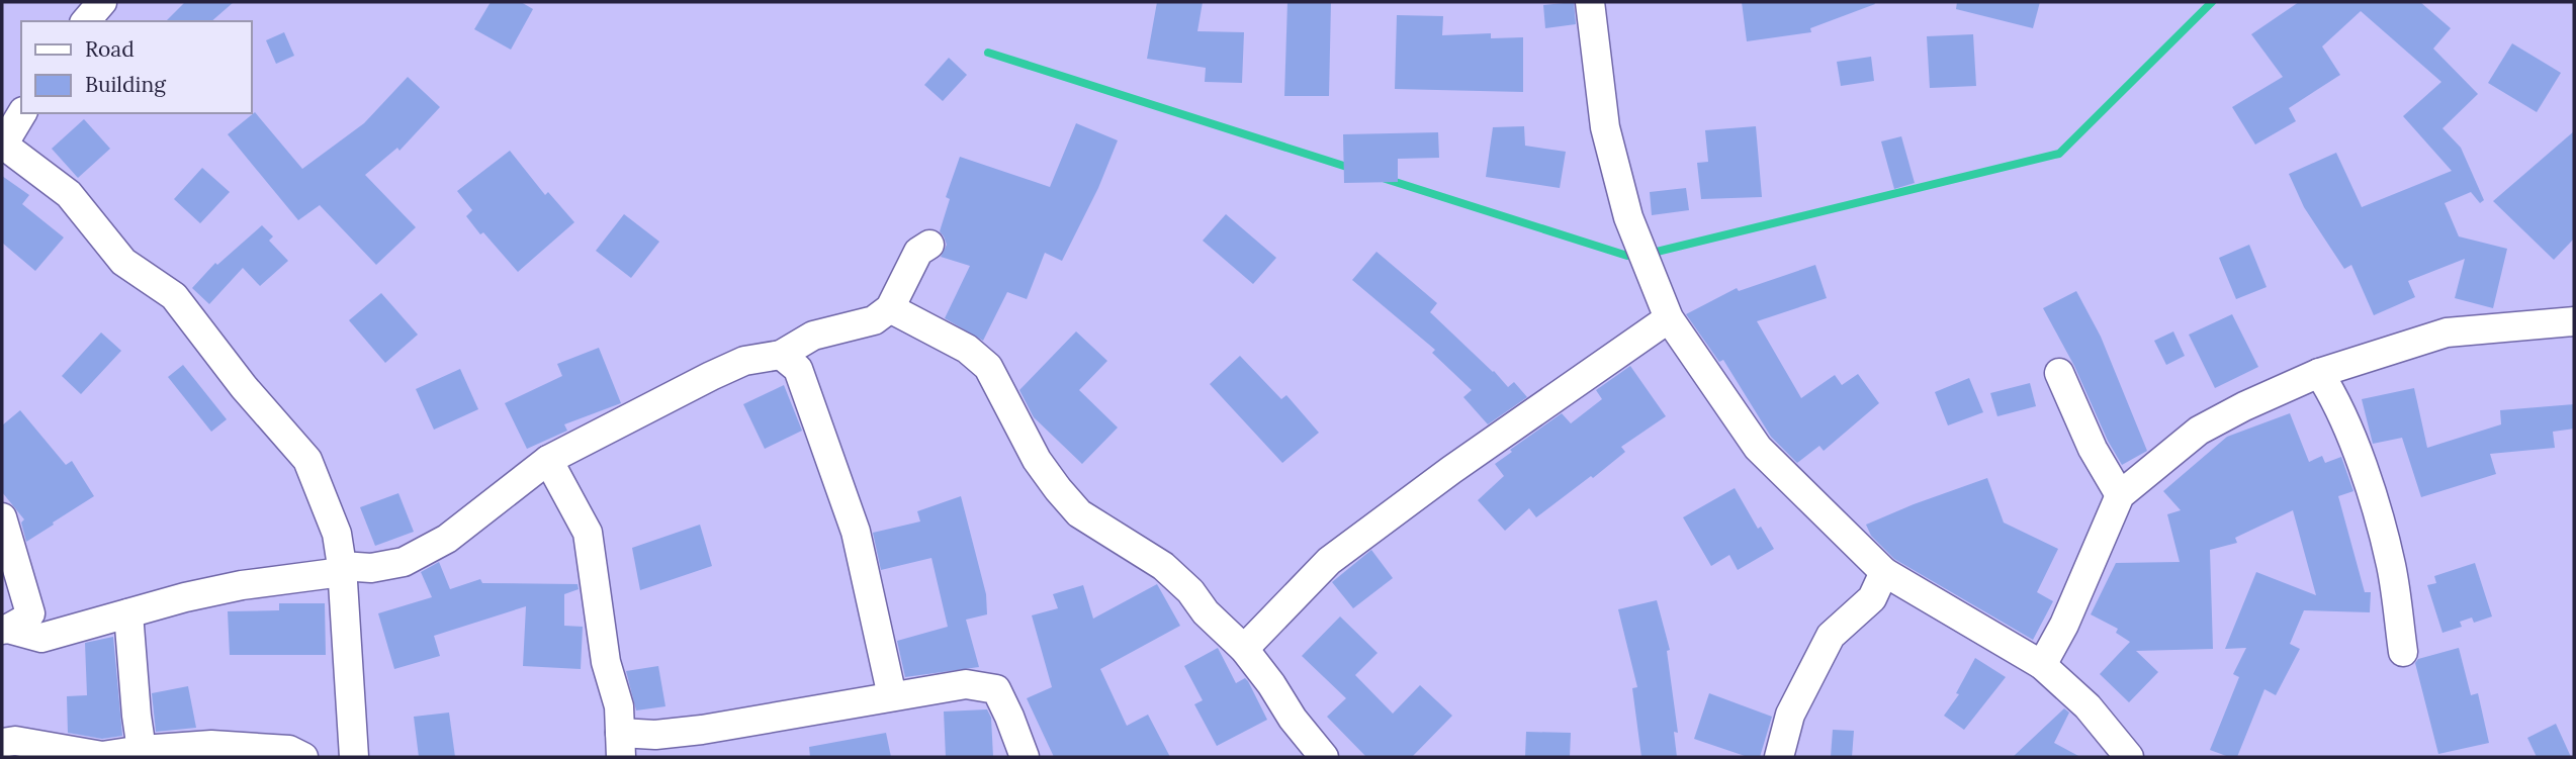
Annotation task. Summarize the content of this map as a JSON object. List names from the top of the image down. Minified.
{"legend":["Road","Building"]}
